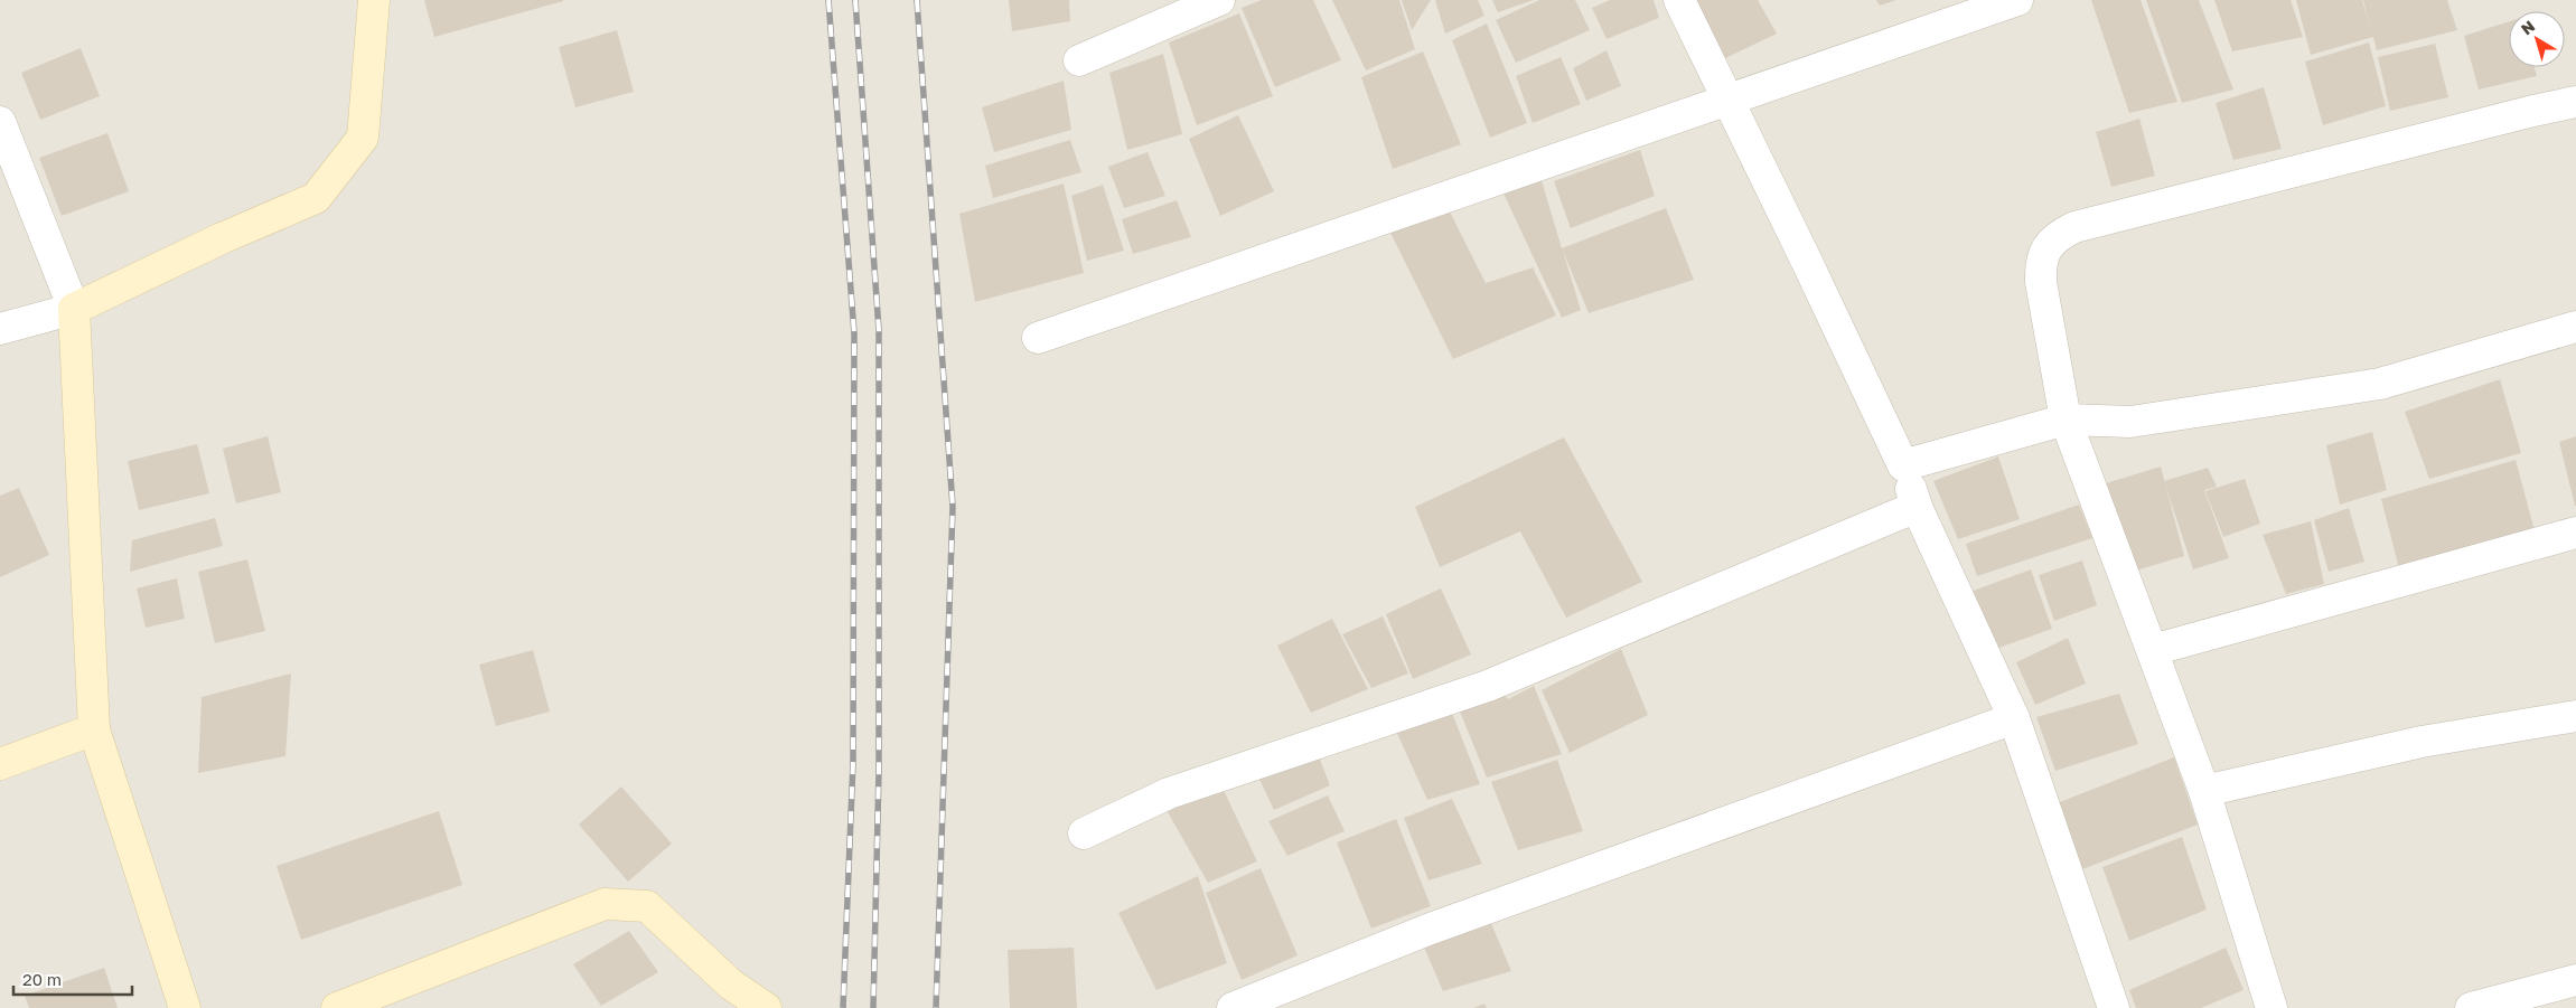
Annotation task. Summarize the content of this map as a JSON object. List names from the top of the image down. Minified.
{"scale_bar":"20 m","north":"top left"}
